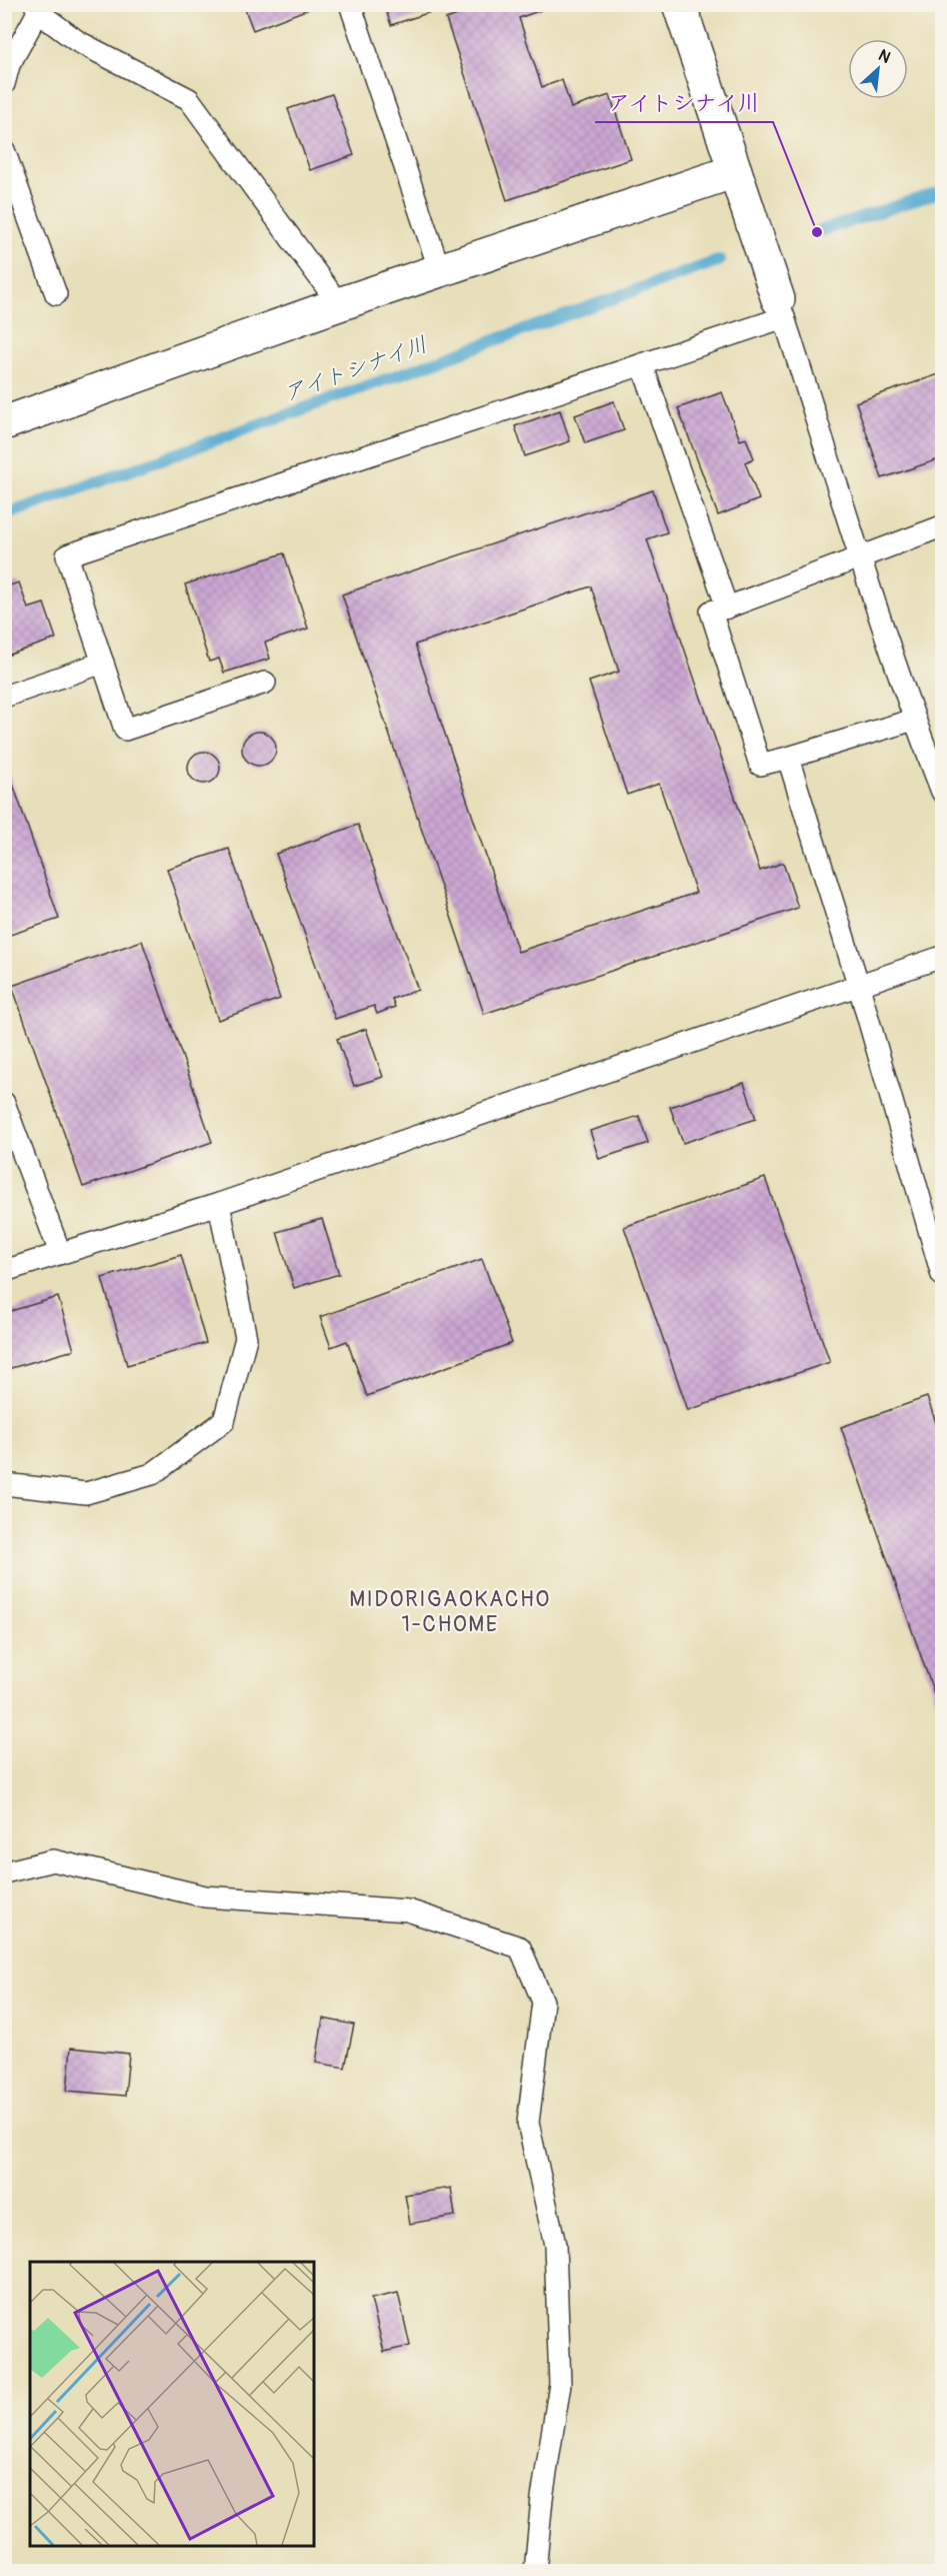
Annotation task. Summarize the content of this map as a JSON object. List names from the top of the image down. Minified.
{"districts":["MIDORIGAOKACHO 1-CHOME"],"water":["アイトシナイ川"],"places":["アイトシナイ川"],"north":"top right"}
